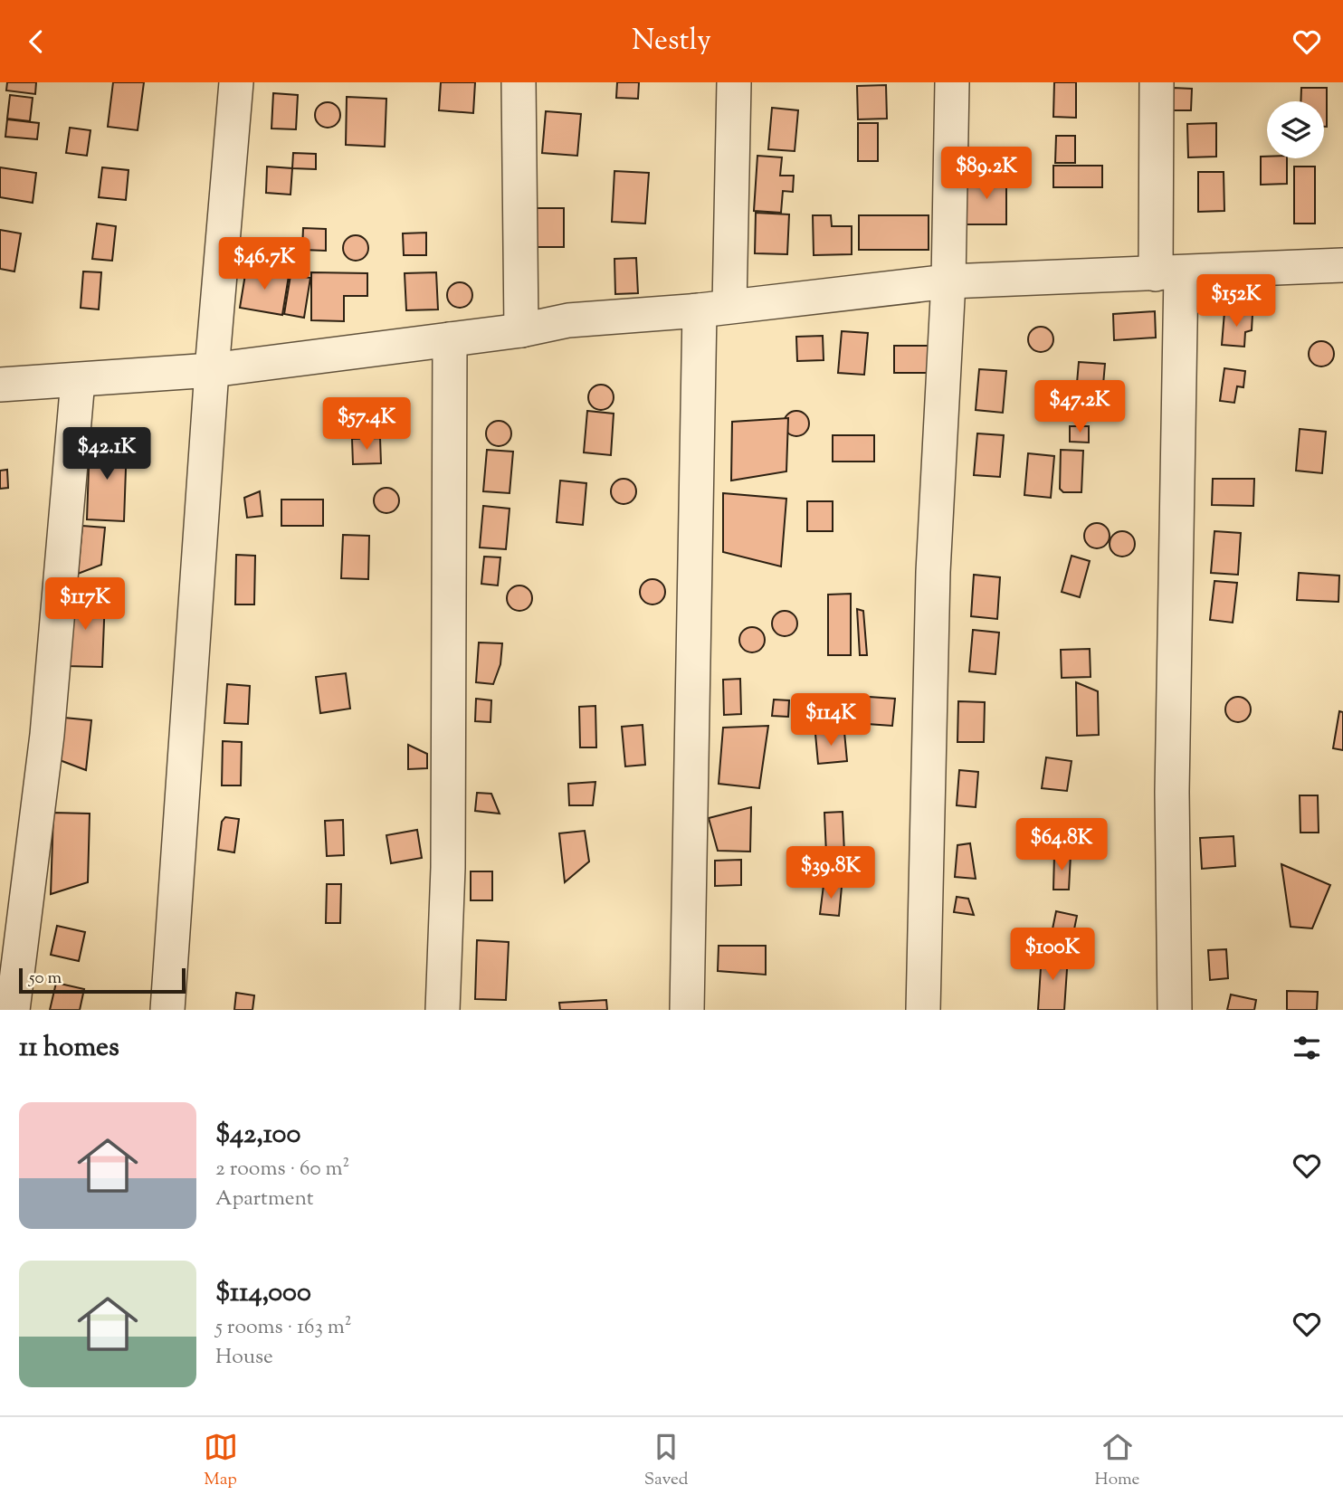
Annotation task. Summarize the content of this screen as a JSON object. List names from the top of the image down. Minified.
{"scale_bar":"50 m","page":{"header":"Nestly","price":["$89.2K","$46.7K","$152K","$47.2K","$57.4K","$42.1K","$117K","$114K","$64.8K","$39.8K","$100K"],"scale":"50 m","heading":"11 homes","list":[{"name":"$42,100","note":"2 rooms · 60 m² · Apartment"},{"name":"$114,000","note":"5 rooms · 163 m² · House"}],"tabs":["Map","Saved","Home"]}}
